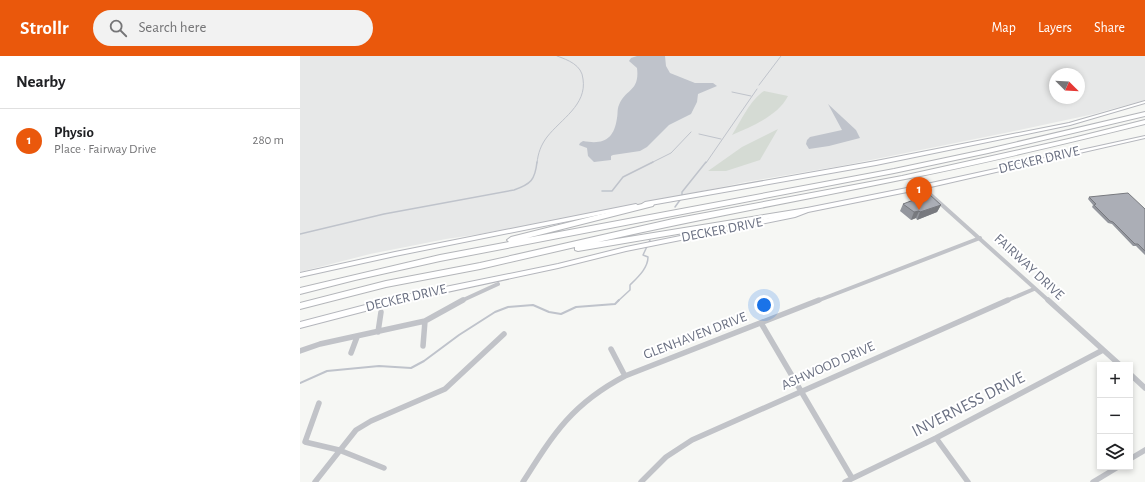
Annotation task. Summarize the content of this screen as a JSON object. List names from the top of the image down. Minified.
{"streets":{"highway":["DECKER DRIVE"],"street":["FAIRWAY DRIVE","GLENHAVEN DRIVE","ASHWOOD DRIVE","INVERNESS DRIVE"]},"crossings":[["DECKER DRIVE","FAIRWAY DRIVE"],["FAIRWAY DRIVE","GLENHAVEN DRIVE"],["FAIRWAY DRIVE","ASHWOOD DRIVE"],["FAIRWAY DRIVE","INVERNESS DRIVE"]],"north":"bottom right","page":{"header":"Strollr","search":"Search here","nav":["Map","Layers","Share"],"heading":"Nearby","list":[{"mark":"1","name":"Physio","note":"Place · Fairway Drive","value":"280 m"}],"pins":"1","map_buttons":["+","−"]}}
